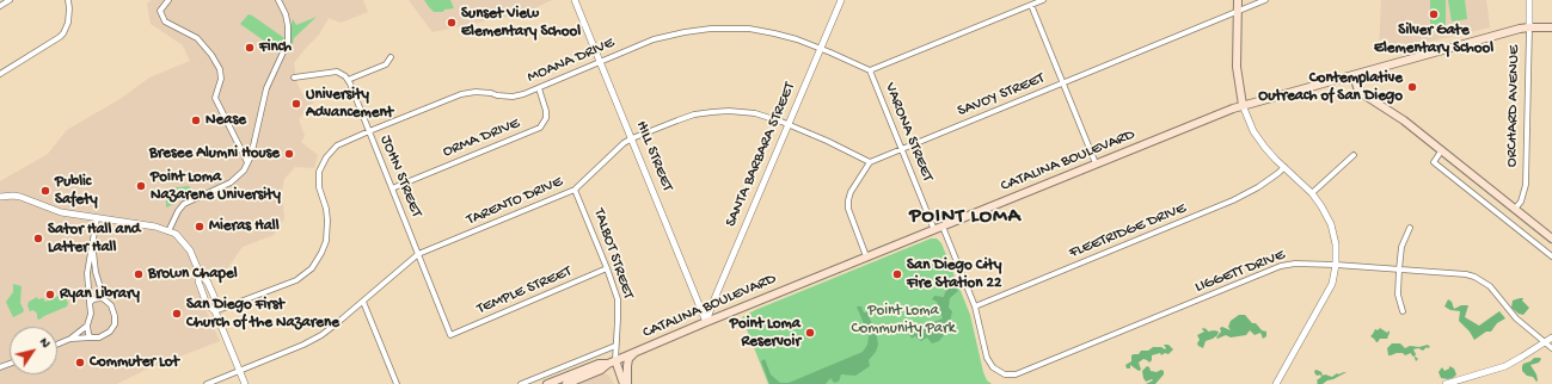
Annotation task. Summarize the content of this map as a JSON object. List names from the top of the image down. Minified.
{"streets":{"main road":["CATALINA BOULEVARD","TALBOT STREET"],"street":["MOANA DRIVE","SAVOY STREET","ORCHARD AVENUE","VARONA STREET","ORMA DRIVE","SANTA BARBARA STREET","HILL STREET","JOHN STREET","TARENTO DRIVE","FLEETRIDGE DRIVE","LIGGETT DRIVE","TEMPLE STREET"]},"crossings":[["MOANA DRIVE","VARONA STREET"],["MOANA DRIVE","ORMA DRIVE"],["MOANA DRIVE","SANTA BARBARA STREET"],["MOANA DRIVE","HILL STREET"],["MOANA DRIVE","JOHN STREET"],["SAVOY STREET","VARONA STREET"],["SAVOY STREET","TARENTO DRIVE"],["ORCHARD AVENUE","CATALINA BOULEVARD"],["VARONA STREET","CATALINA BOULEVARD"],["ORMA DRIVE","JOHN STREET"],["SANTA BARBARA STREET","HILL STREET"],["SANTA BARBARA STREET","CATALINA BOULEVARD"],["SANTA BARBARA STREET","TARENTO DRIVE"],["HILL STREET","CATALINA BOULEVARD"],["HILL STREET","TARENTO DRIVE"],["CATALINA BOULEVARD","TALBOT STREET"],["JOHN STREET","TARENTO DRIVE"],["JOHN STREET","TEMPLE STREET"],["TARENTO DRIVE","TALBOT STREET"],["FLEETRIDGE DRIVE","LIGGETT DRIVE"],["TALBOT STREET","TEMPLE STREET"]],"districts":["POINT LOMA"],"parks":["Point Loma Community Park"],"places":["Silver Gate Elementary School","Sunset View Elementary School","Finch","Contemplative Outreach of San Diego","University Advancement","Nease","Bresee Alumni House","Point Loma Nazarene University","Public Safety","Mieras Hall","Sator Hall and Latter Hall","Brown Chapel","San Diego City Fire Station 22","Ryan Library","San Diego First Church of the Nazarene","Point Loma Reservoir","Commuter Lot"],"north":"top right"}
